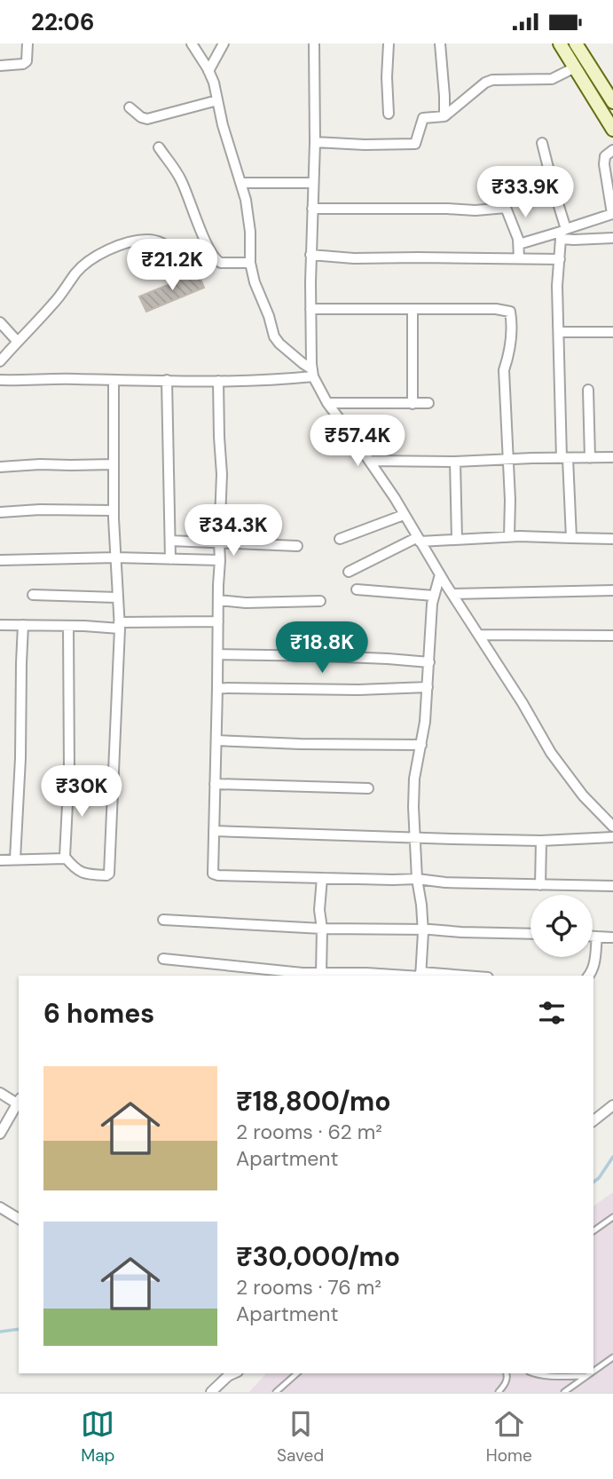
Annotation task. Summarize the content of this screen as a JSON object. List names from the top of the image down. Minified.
{"page":{"status":"22:06","price":["₹33.9K","₹21.2K","₹57.4K","₹34.3K","₹18.8K","₹30K"],"heading":"6 homes","list":[{"name":"₹18,800/mo","note":"2 rooms · 62 m² · Apartment"},{"name":"₹30,000/mo","note":"2 rooms · 76 m² · Apartment"}],"tabs":["Map","Saved","Home"]}}
